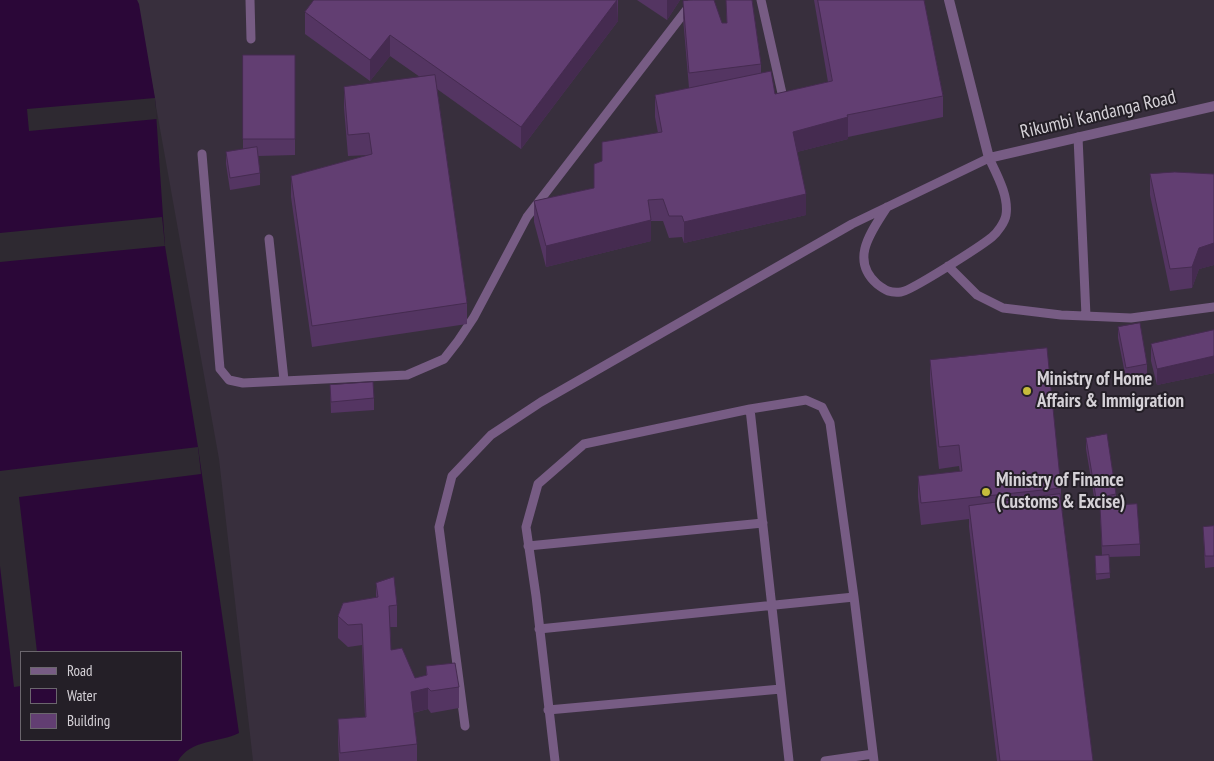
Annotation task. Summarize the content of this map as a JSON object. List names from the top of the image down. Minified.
{"streets":{"street":["Rikumbi Kandanga Road"]},"places":["Ministry of Home Affairs & Immigration","Ministry of Finance (Customs & Excise)"],"legend":["Road","Water","Building"]}
